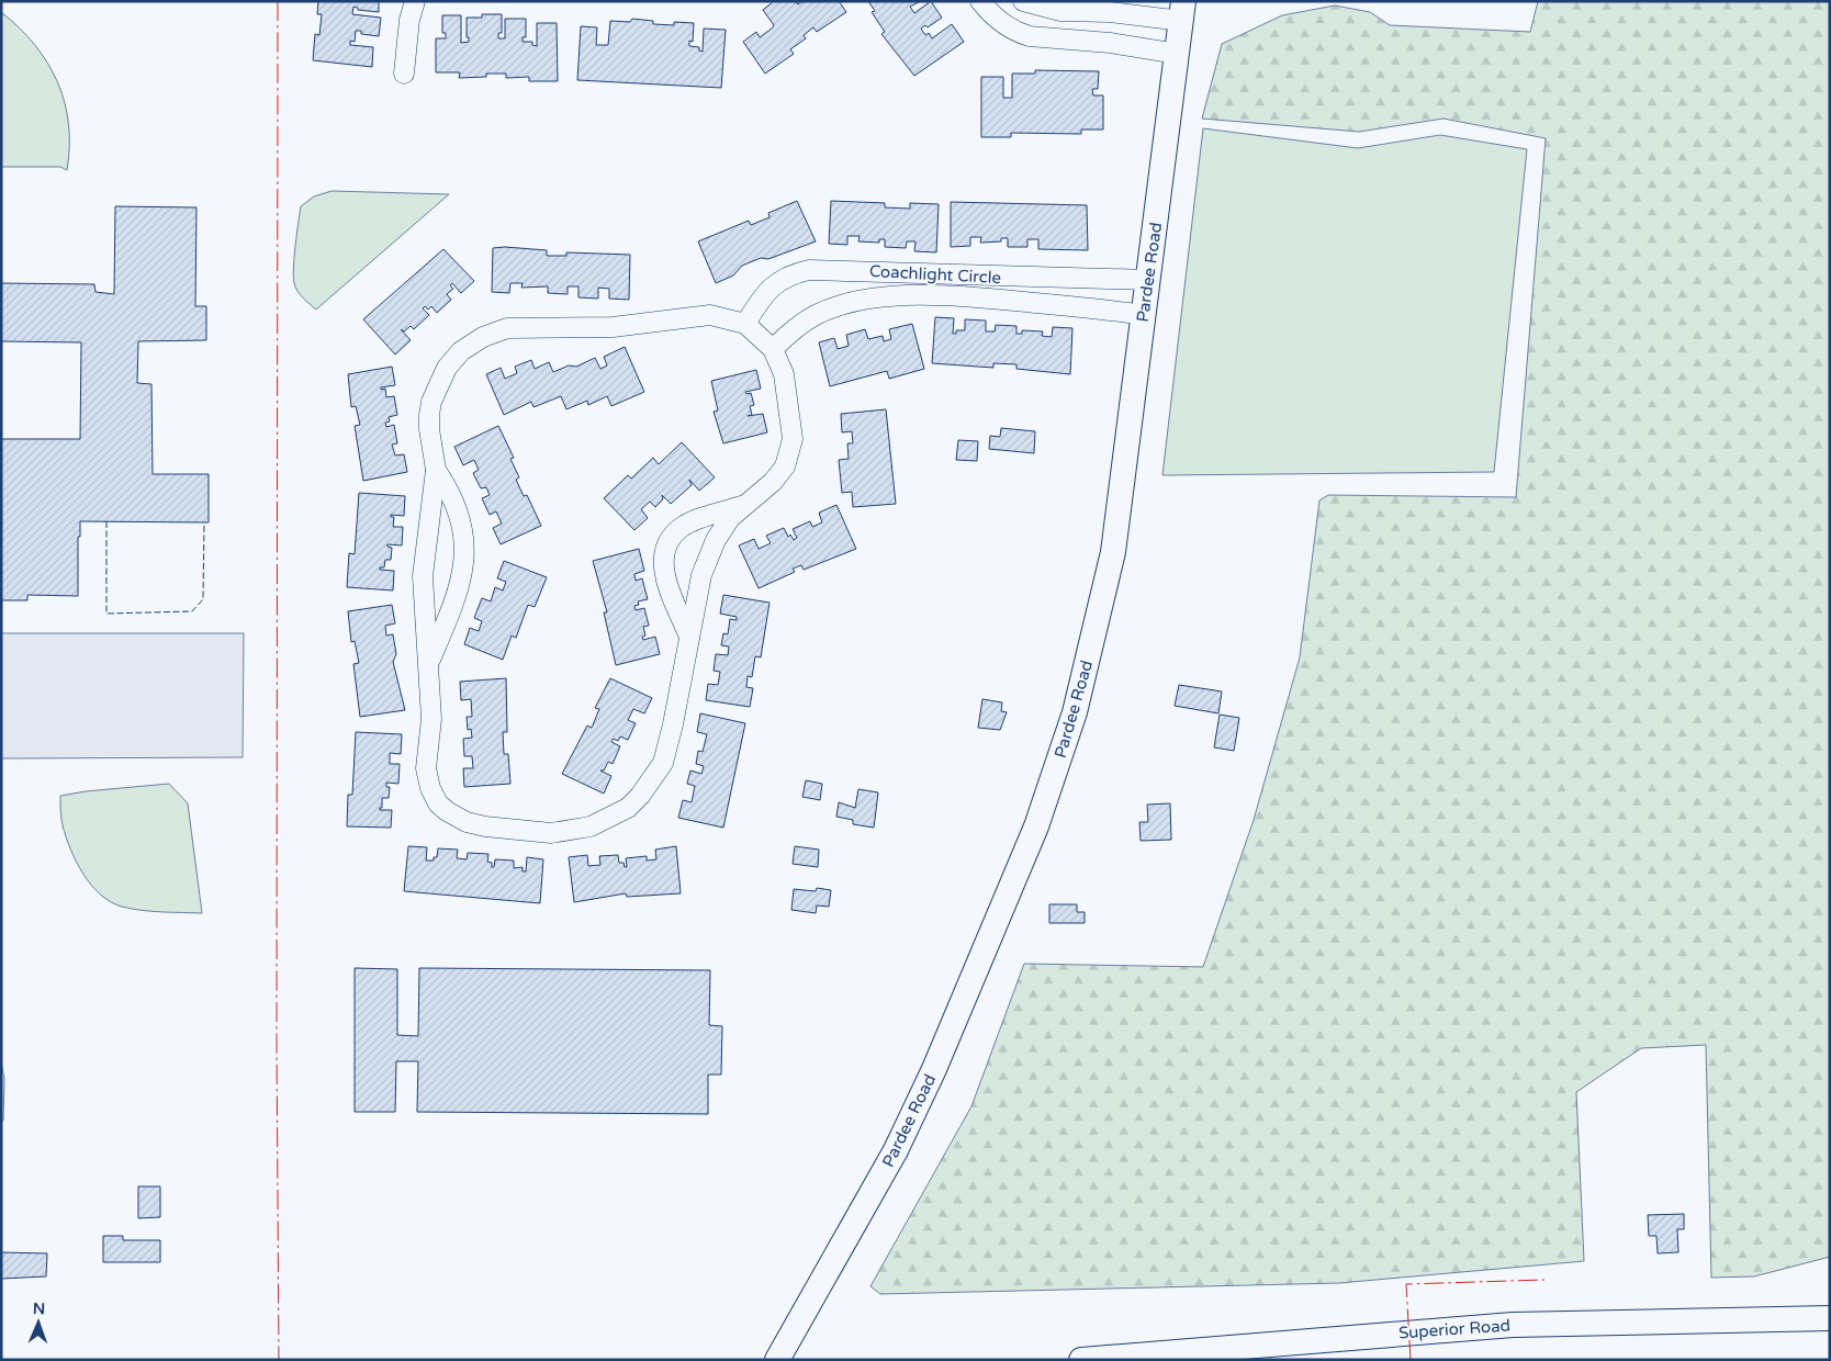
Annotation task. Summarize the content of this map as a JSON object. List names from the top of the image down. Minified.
{"streets":{"main road":["Pardee Road","Superior Road"],"street":["Coachlight Circle"]},"crossings":[["Pardee Road","Coachlight Circle"]],"north":"top"}
